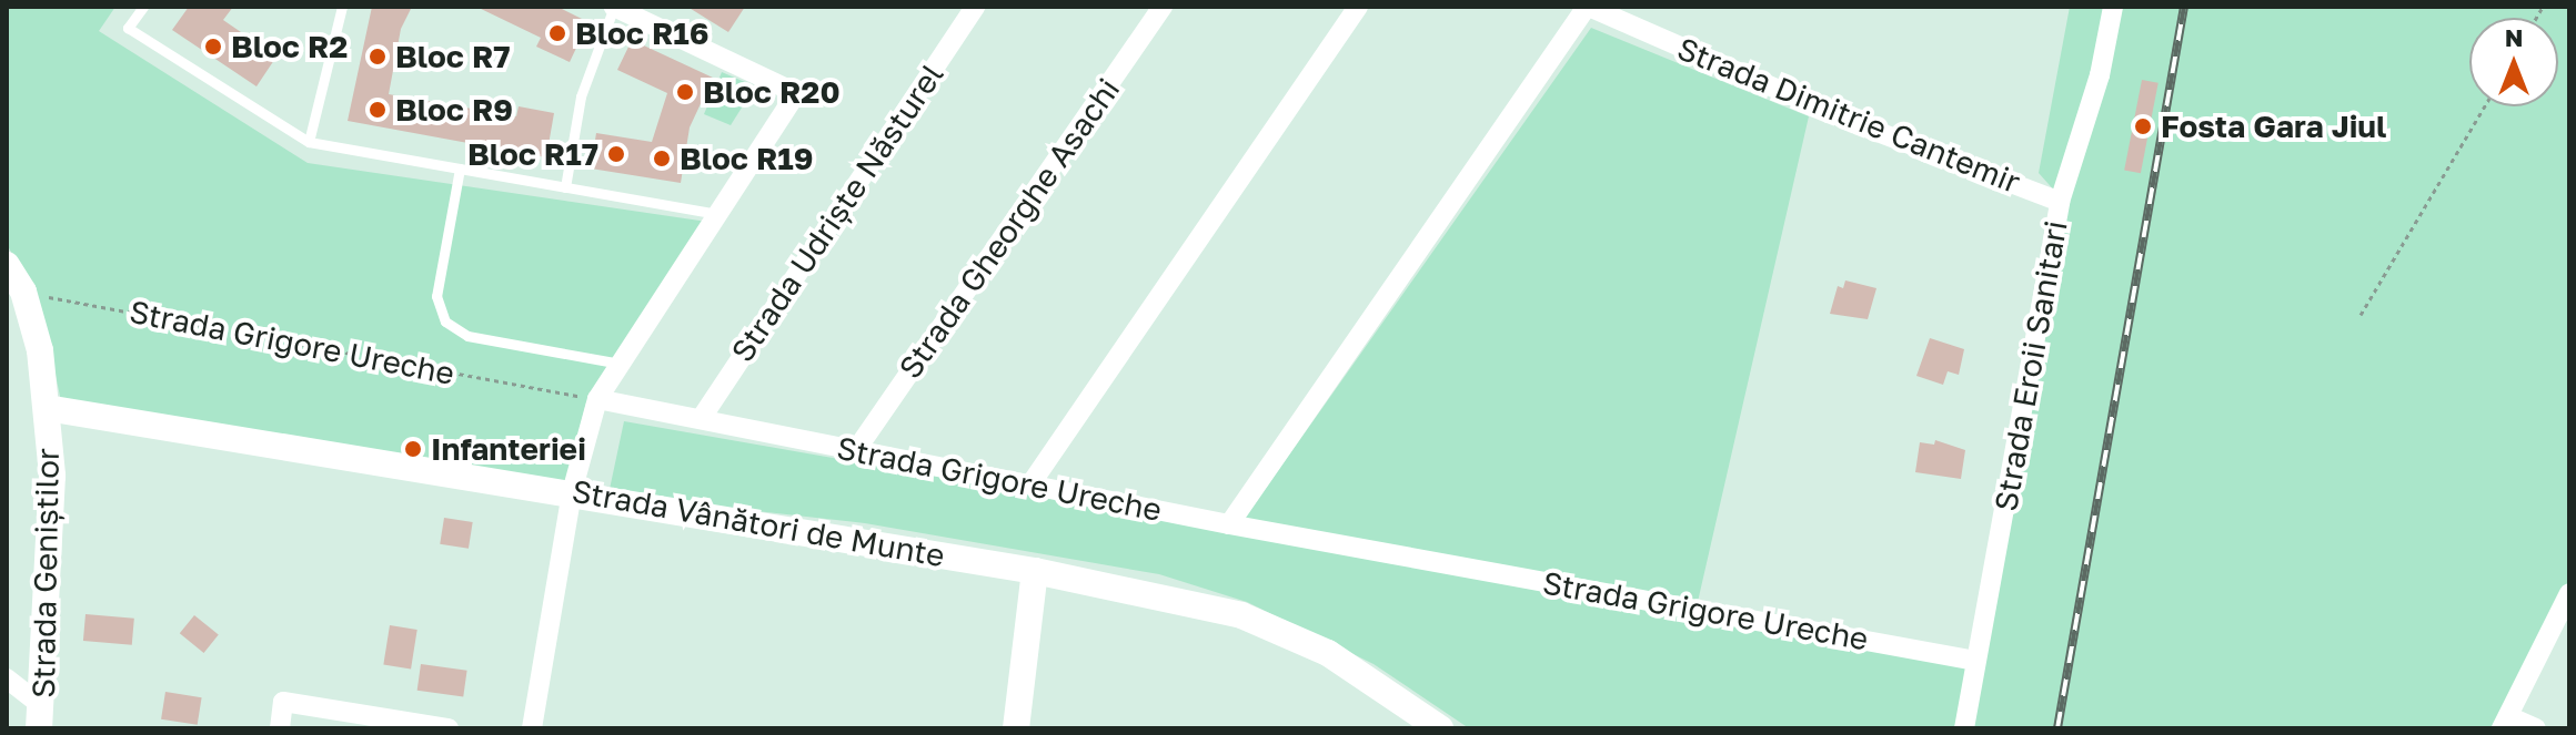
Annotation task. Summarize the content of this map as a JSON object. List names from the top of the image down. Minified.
{"streets":{"street":["Strada Dimitrie Cantemir","Strada Udriște Năsturel","Strada Gheorghe Asachi","Strada Grigore Ureche","Strada Eroii Sanitari","Strada Vânători de Munte","Strada Geniștilor"]},"crossings":[["Strada Dimitrie Cantemir","Strada Eroii Sanitari"],["Strada Udriște Năsturel","Strada Grigore Ureche"],["Strada Gheorghe Asachi","Strada Grigore Ureche"],["Strada Grigore Ureche","Strada Eroii Sanitari"],["Strada Grigore Ureche","Strada Geniștilor"],["Strada Vânători de Munte","Strada Geniștilor"]],"places":["Bloc R16","Bloc R2","Bloc R7","Bloc R20","Bloc R9","Fosta Gara Jiul","Bloc R17","Bloc R19","Infanteriei"],"north":"top"}
